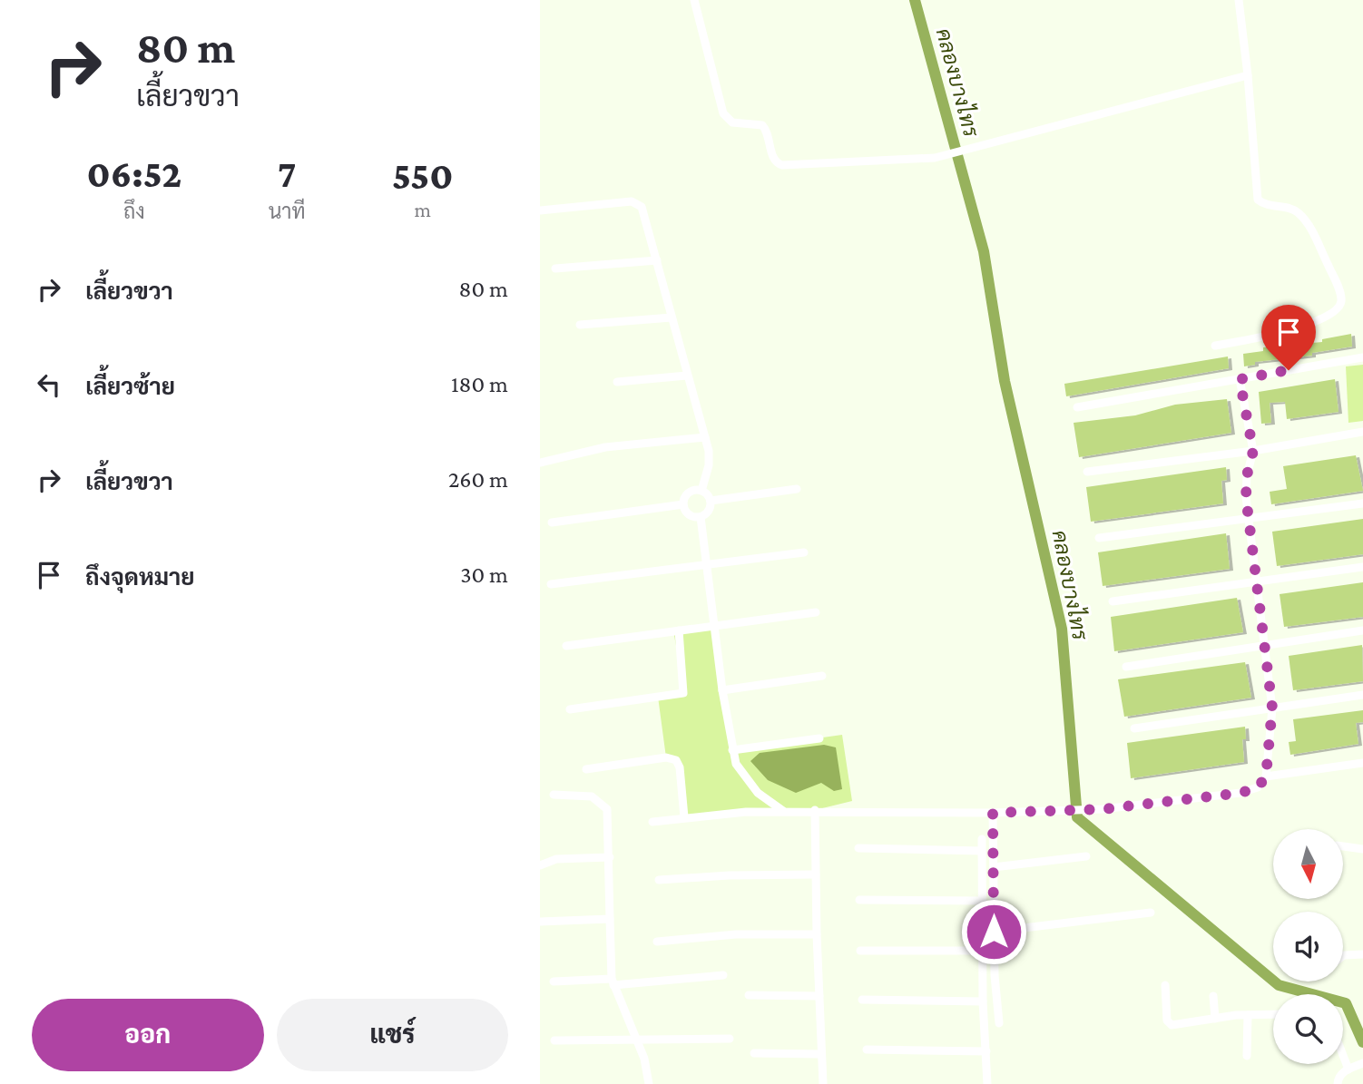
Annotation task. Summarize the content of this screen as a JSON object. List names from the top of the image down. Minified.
{"water":["คลองบางไทร"],"north":"bottom","page":{"turn":["80 m","เลี้ยวขวา"],"eta":["06:52","ถึง","7","นาที","550","m"],"list":[{"name":"เลี้ยวขวา","value":"80 m"},{"name":"เลี้ยวซ้าย","value":"180 m"},{"name":"เลี้ยวขวา","value":"260 m"},{"name":"ถึงจุดหมาย","value":"30 m"}],"buttons":["ออก","แชร์"]}}
